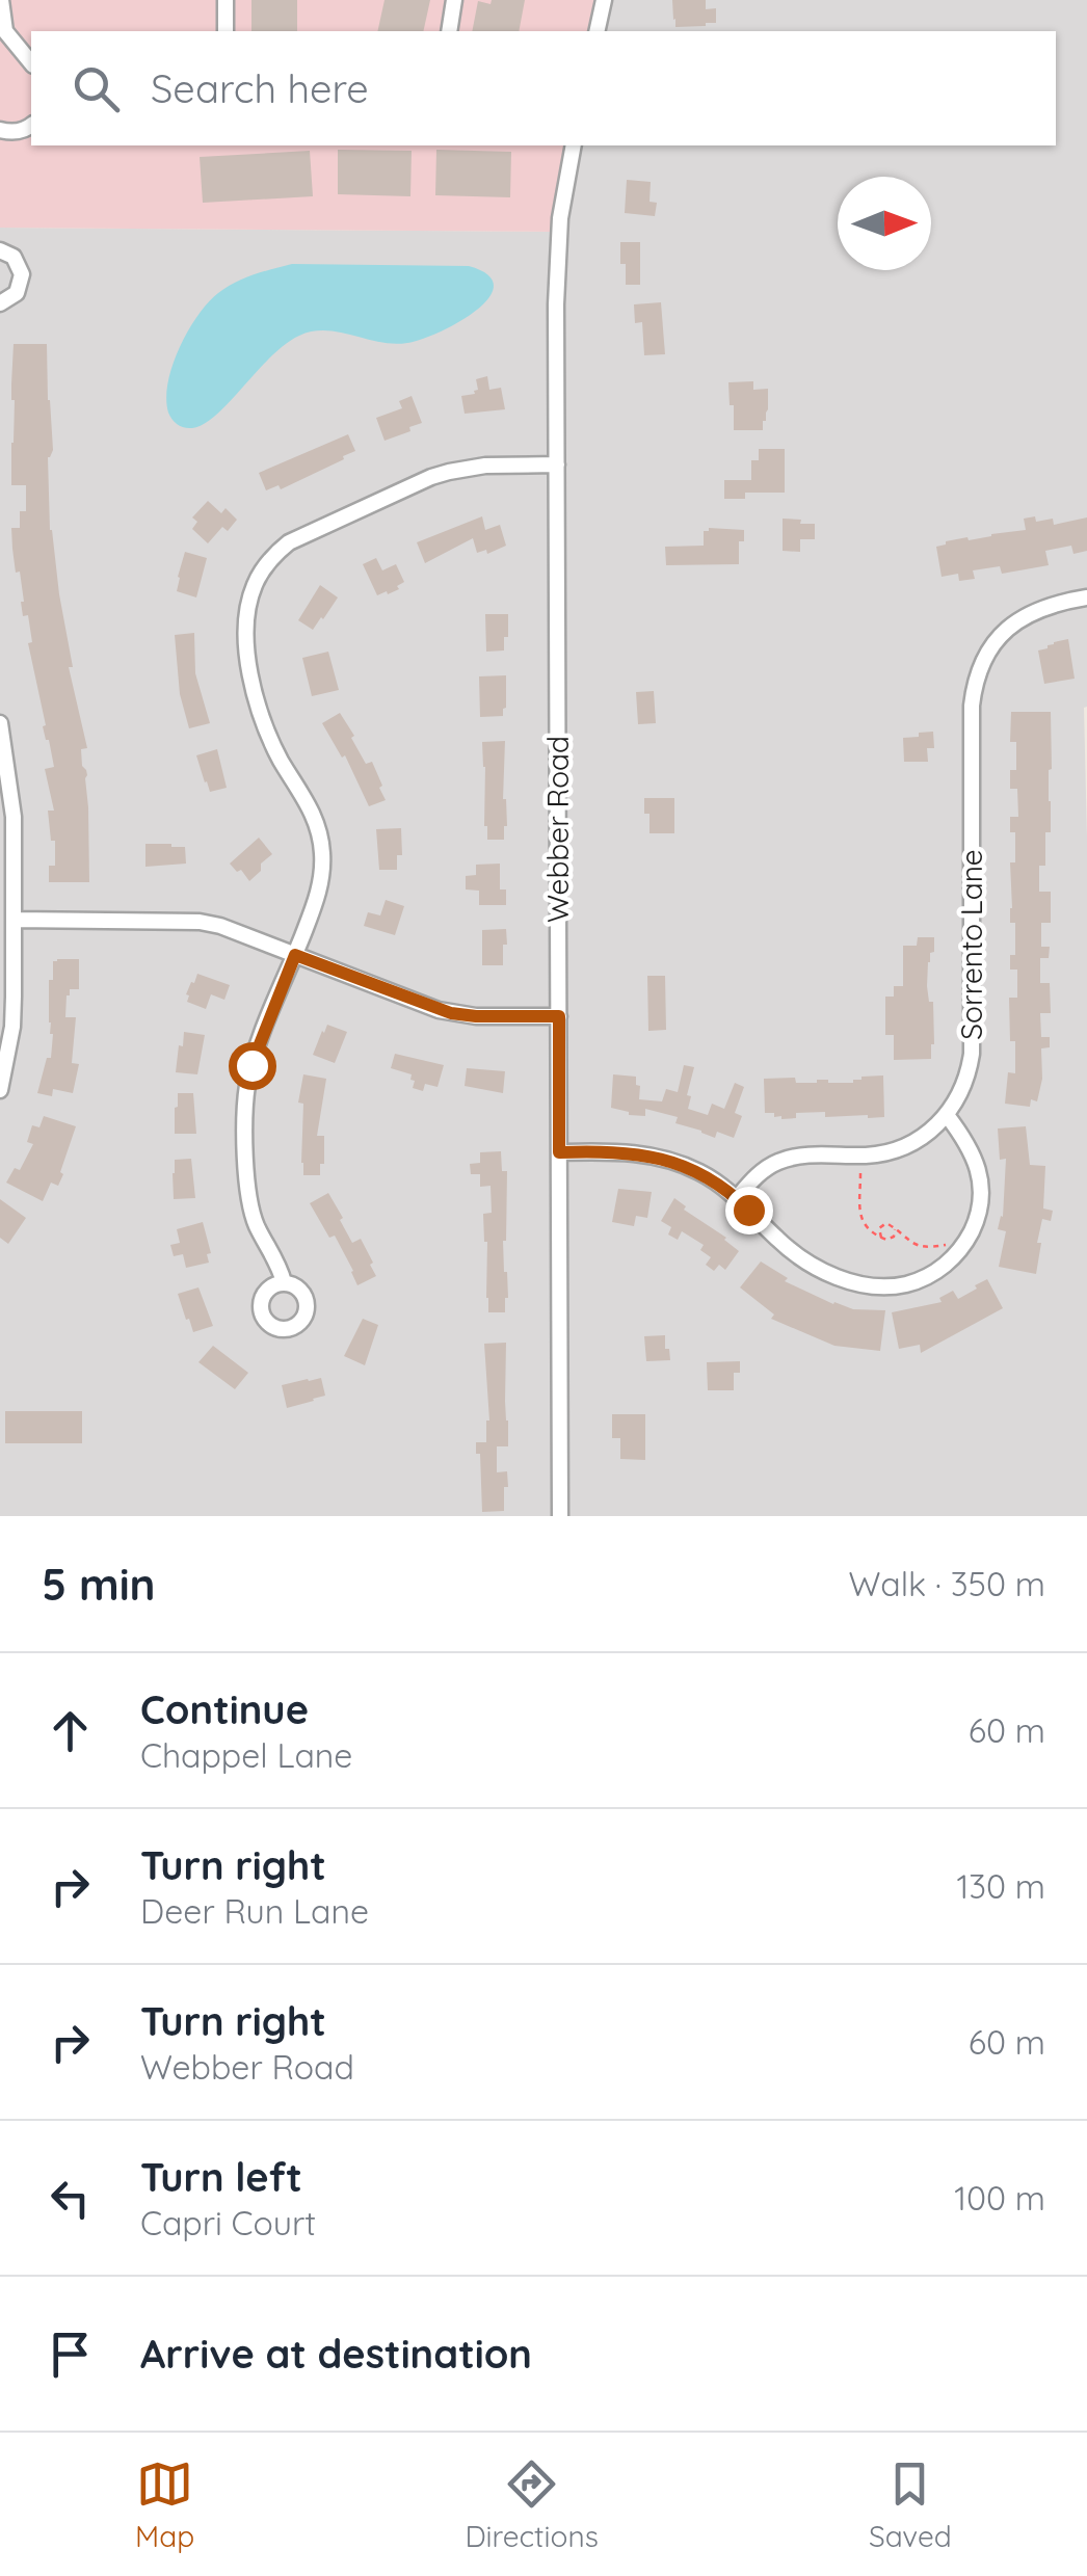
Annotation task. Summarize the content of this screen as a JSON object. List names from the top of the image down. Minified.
{"streets":{"street":["Webber Road","Sorrento Lane"]},"north":"right","page":{"search":"Search here","heading":["5 min","Walk · 350 m"],"list":[["Continue","Chappel Lane","60 m"],["Turn right","Deer Run Lane","130 m"],["Turn right","Webber Road","60 m"],["Turn left","Capri Court","100 m"],"Arrive at destination"],"nav":["Map","Directions","Saved"]}}
